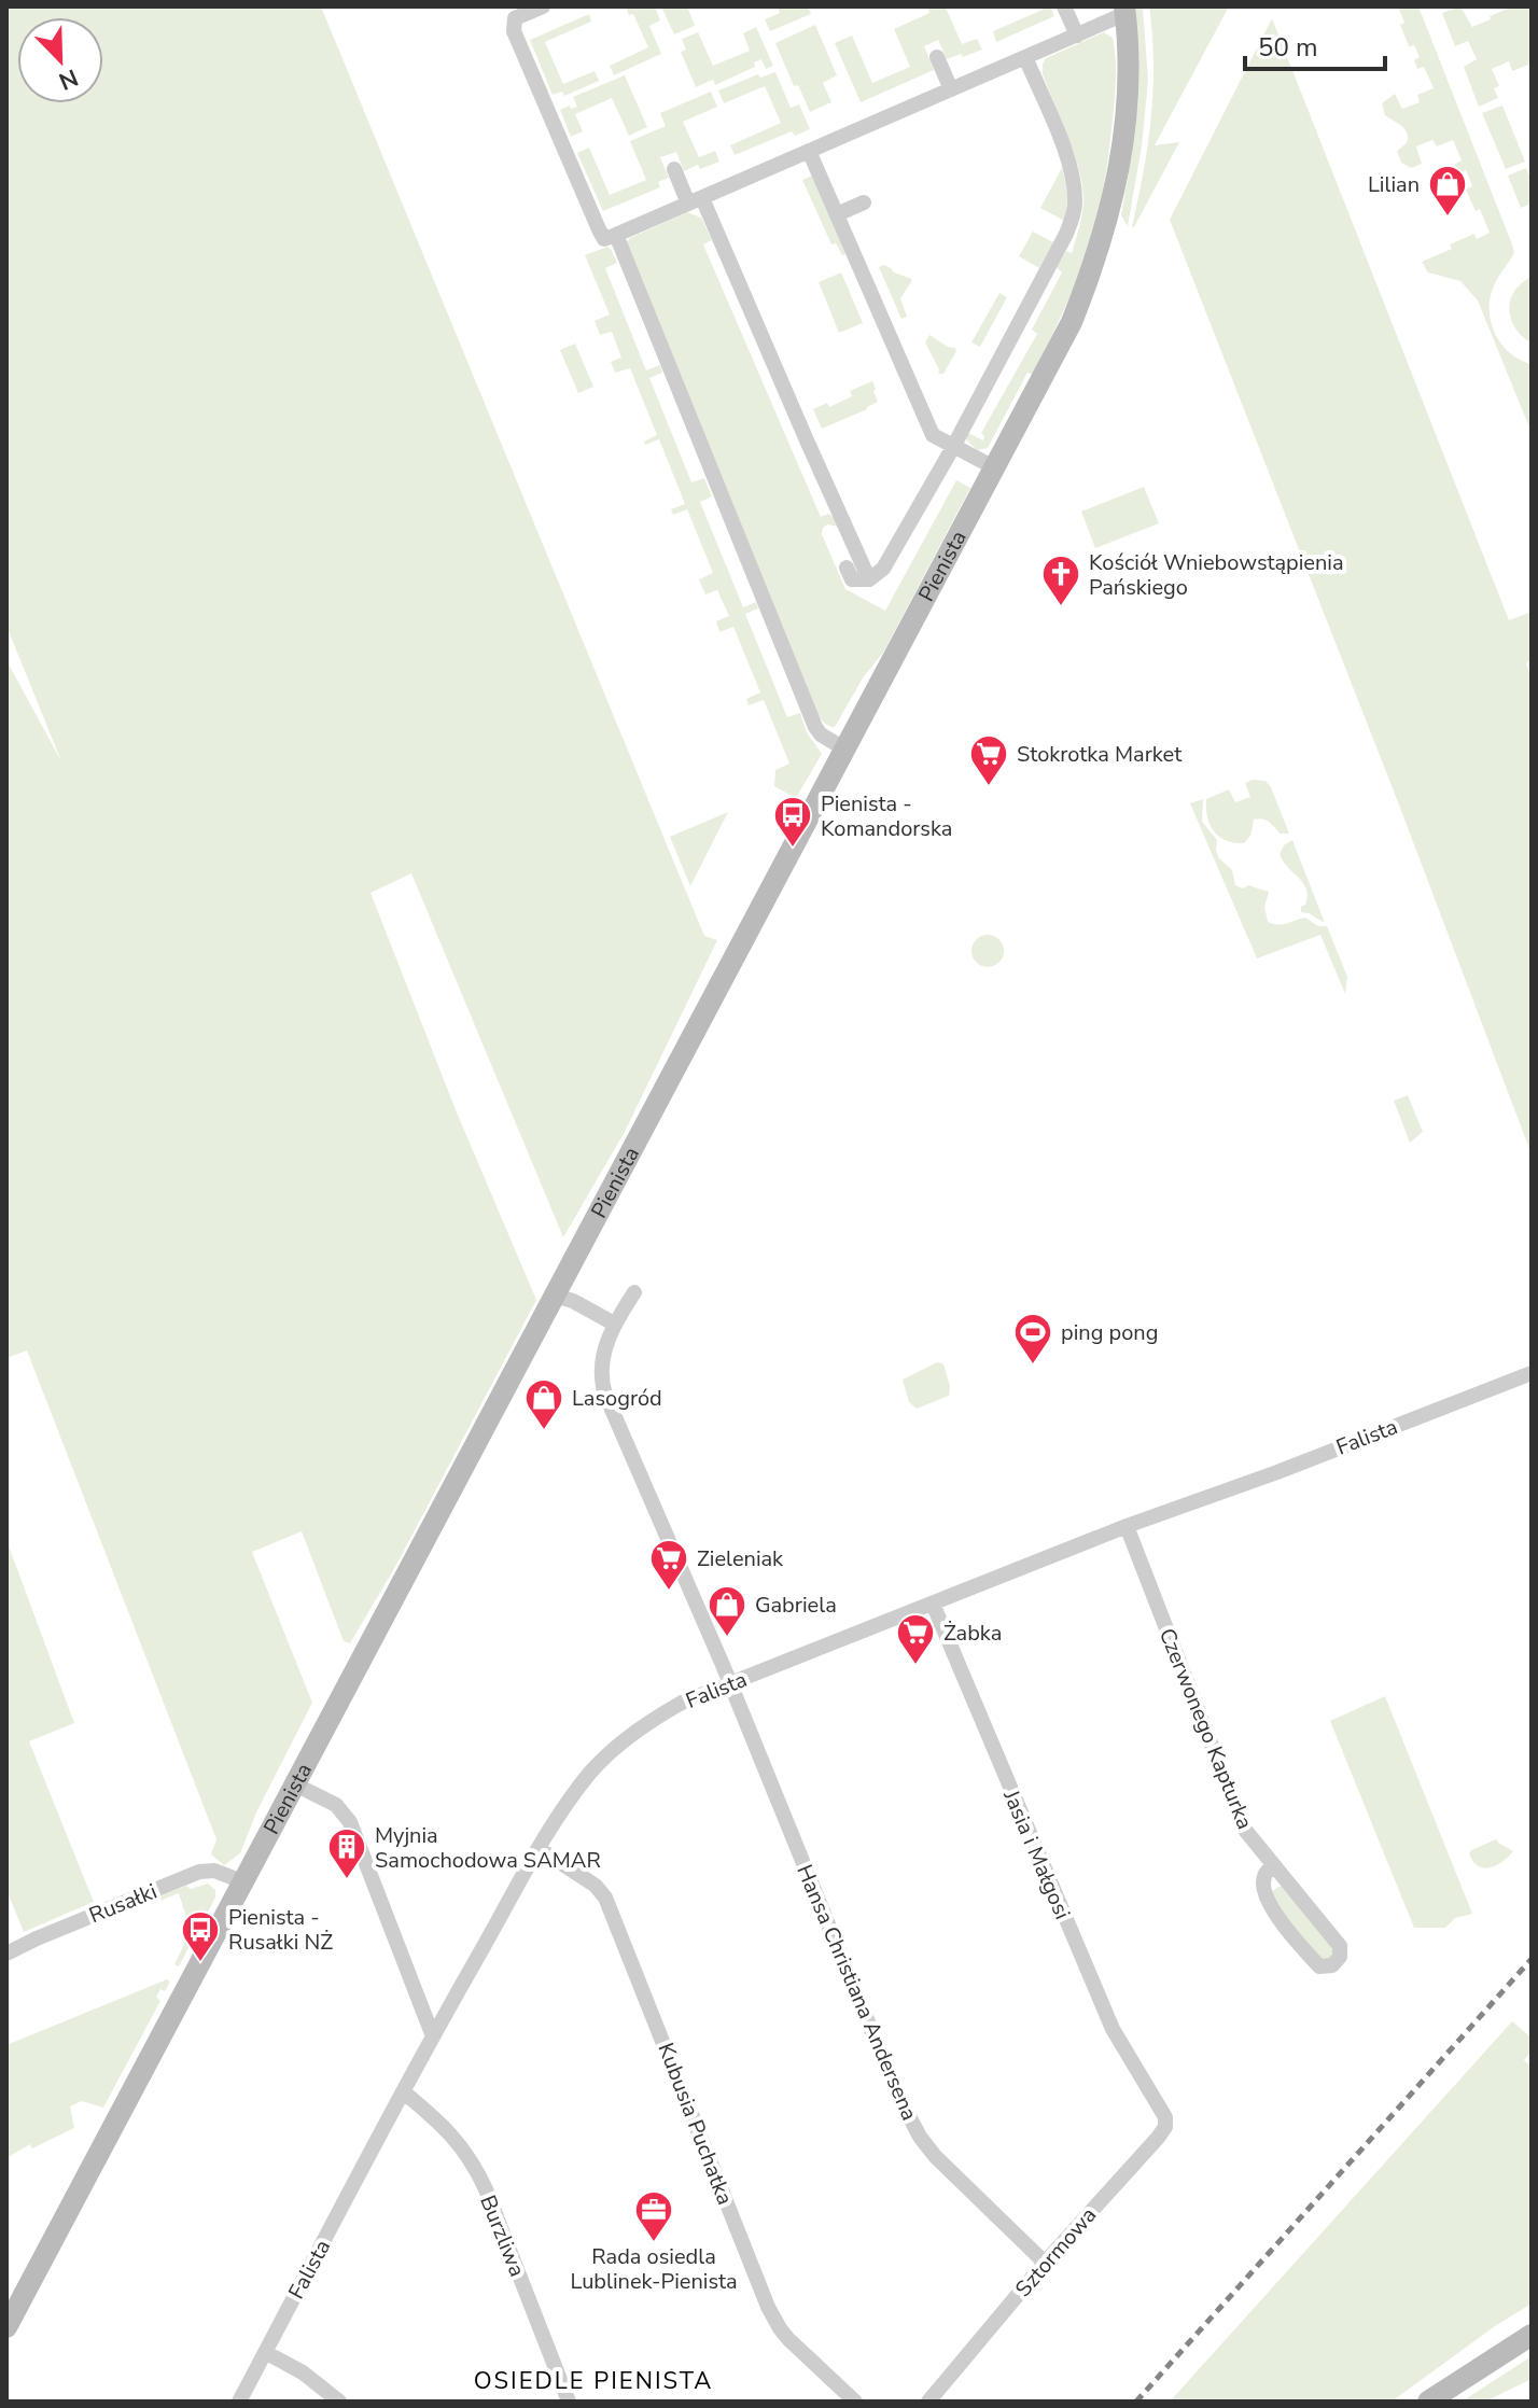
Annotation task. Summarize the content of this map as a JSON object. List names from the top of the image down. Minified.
{"streets":{"street":["Pienista","Falista","Czerwonego Kapturka","Jasia i Małgosi","Rusałki","Hansa Christiana Andersena","Kubusia Puchatka","Burzliwa","Sztormowa"]},"crossings":[["Pienista","Rusałki"],["Falista","Czerwonego Kapturka"],["Falista","Jasia i Małgosi"],["Falista","Hansa Christiana Andersena"],["Falista","Kubusia Puchatka"],["Falista","Burzliwa"],["Jasia i Małgosi","Sztormowa"],["Hansa Christiana Andersena","Sztormowa"]],"districts":["OSIEDLE PIENISTA"],"places":{"shop":["Lilian","Lasogród","Gabriela"],"church":["Kościół Wniebowstąpienia Pańskiego"],"supermarket":["Stokrotka Market","Zieleniak","Żabka"],"bus stop":["Pienista - Komandorska","Pienista - Rusałki NŻ"],"sports":["ping pong"],"building":["Myjnia Samochodowa SAMAR"],"office":["Rada osiedla Lublinek-Pienista"]},"scale_bar":"50 m","north":"bottom right"}
